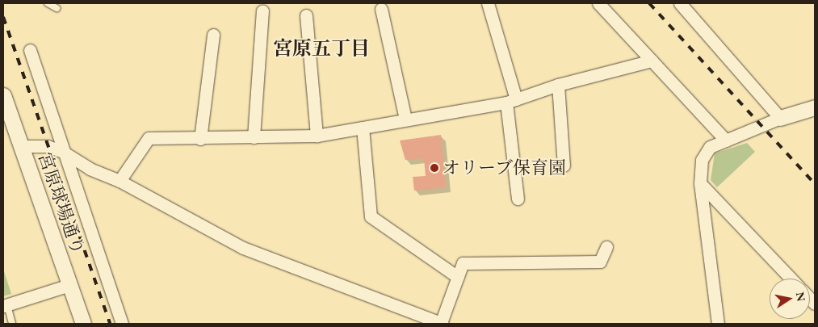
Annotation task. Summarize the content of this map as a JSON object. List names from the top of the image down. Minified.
{"streets":{"street":["宮原球場通り"]},"districts":["宮原五丁目"],"places":["オリーブ保育園"],"north":"right"}
